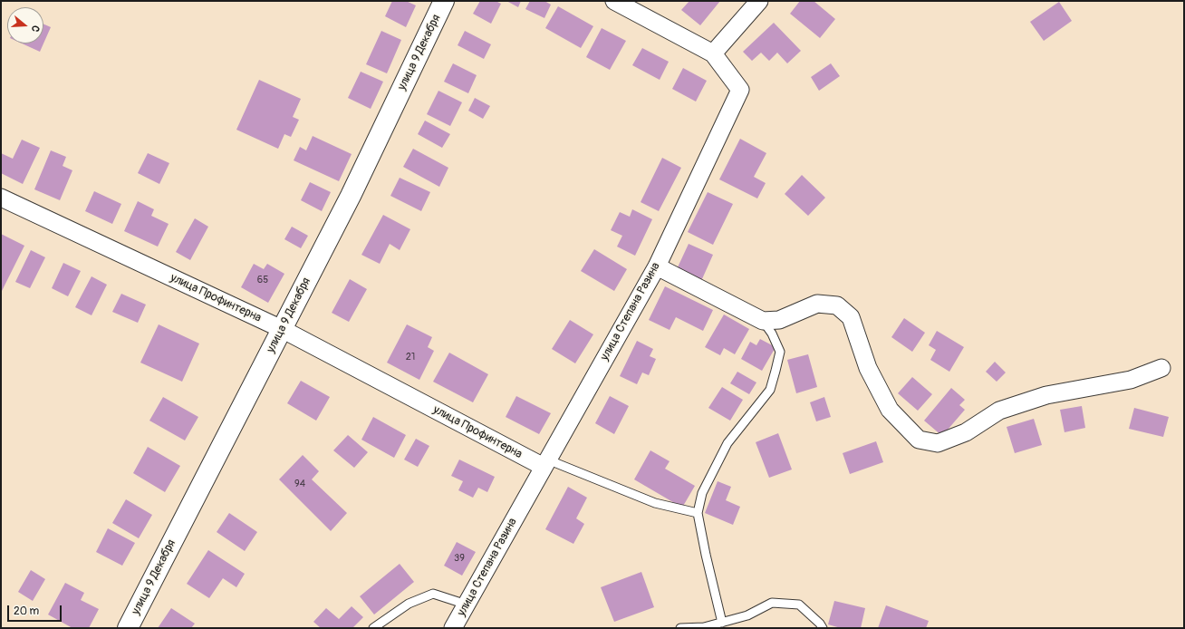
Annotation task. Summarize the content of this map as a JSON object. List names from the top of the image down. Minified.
{"streets":{"street":["улица 9 Декабря","улица Профинтерна","улица Степана Разина"]},"crossings":[["улица 9 Декабря","улица Профинтерна"],["улица Профинтерна","улица Степана Разина"]],"house_numbers":["65","21","94","39"],"scale_bar":"20 m","north":"right"}
